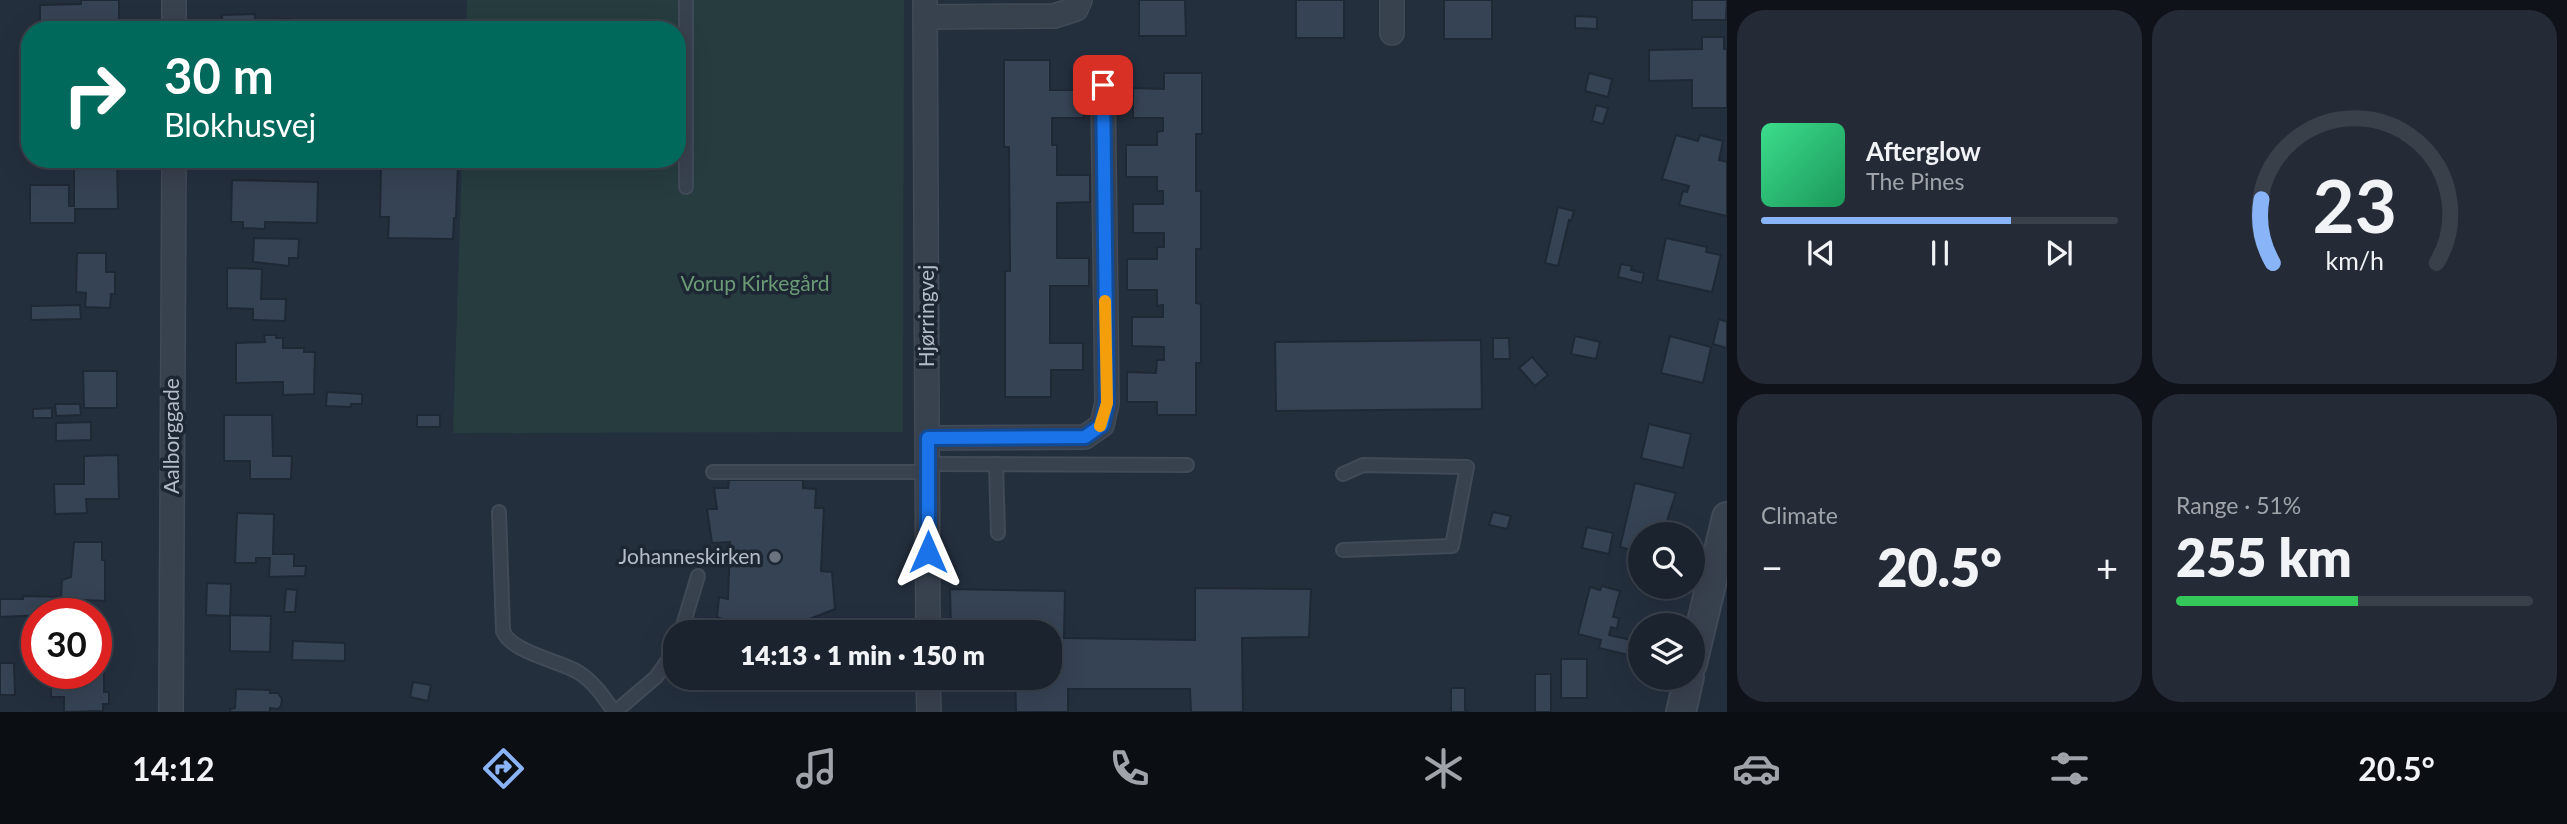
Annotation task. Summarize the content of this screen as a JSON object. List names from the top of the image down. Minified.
{"streets":{"street":["Hjørringvej","Aalborggade"]},"parks":["Vorup Kirkegård"],"places":["Johanneskirken"],"page":{"turn":["30 m","Blokhusvej"],"song":["Afterglow","The Pines"],"tile":["Climate",["Range · 51%","255 km"]],"heat":["−","20.5°","+"],"limit":"30","trip":"14:13 · 1 min · 150 m","tabs":["14:12","20.5°"],"gauge":["23","km/h"]}}
